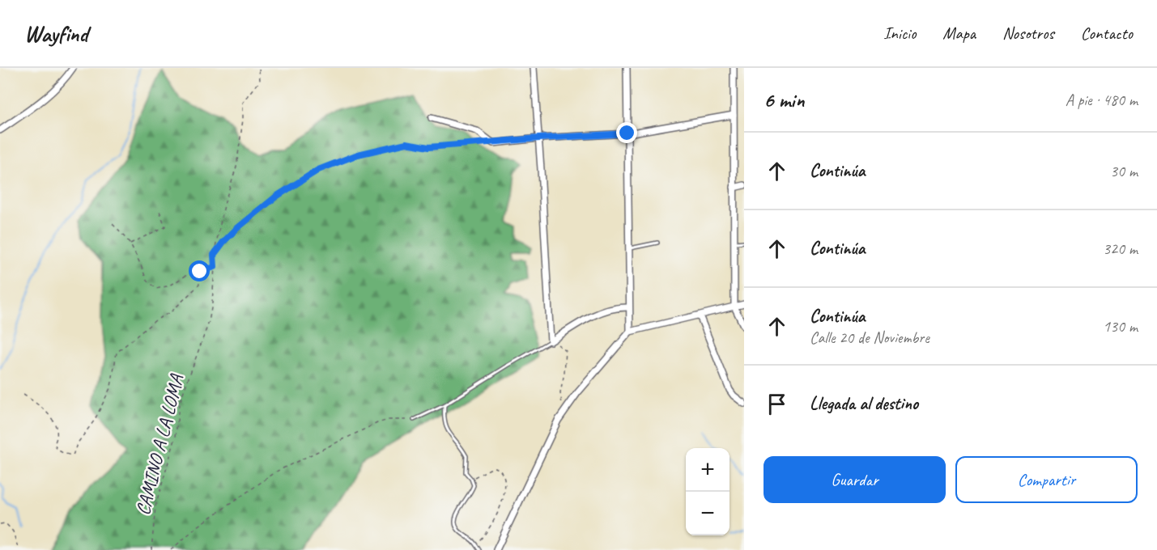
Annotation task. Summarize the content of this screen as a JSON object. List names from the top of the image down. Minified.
{"streets":{"path":["CAMINO A LA LOMA"]},"page":{"header":"Wayfind","nav":["Inicio","Mapa","Nosotros","Contacto"],"heading":["6 min","A pie · 480 m"],"list":[["Continúa","30 m"],["Continúa","320 m"],["Continúa","Calle 20 de Noviembre","130 m"],"Llegada al destino"],"buttons":["Guardar","Compartir"],"map_buttons":["+","−"]}}
